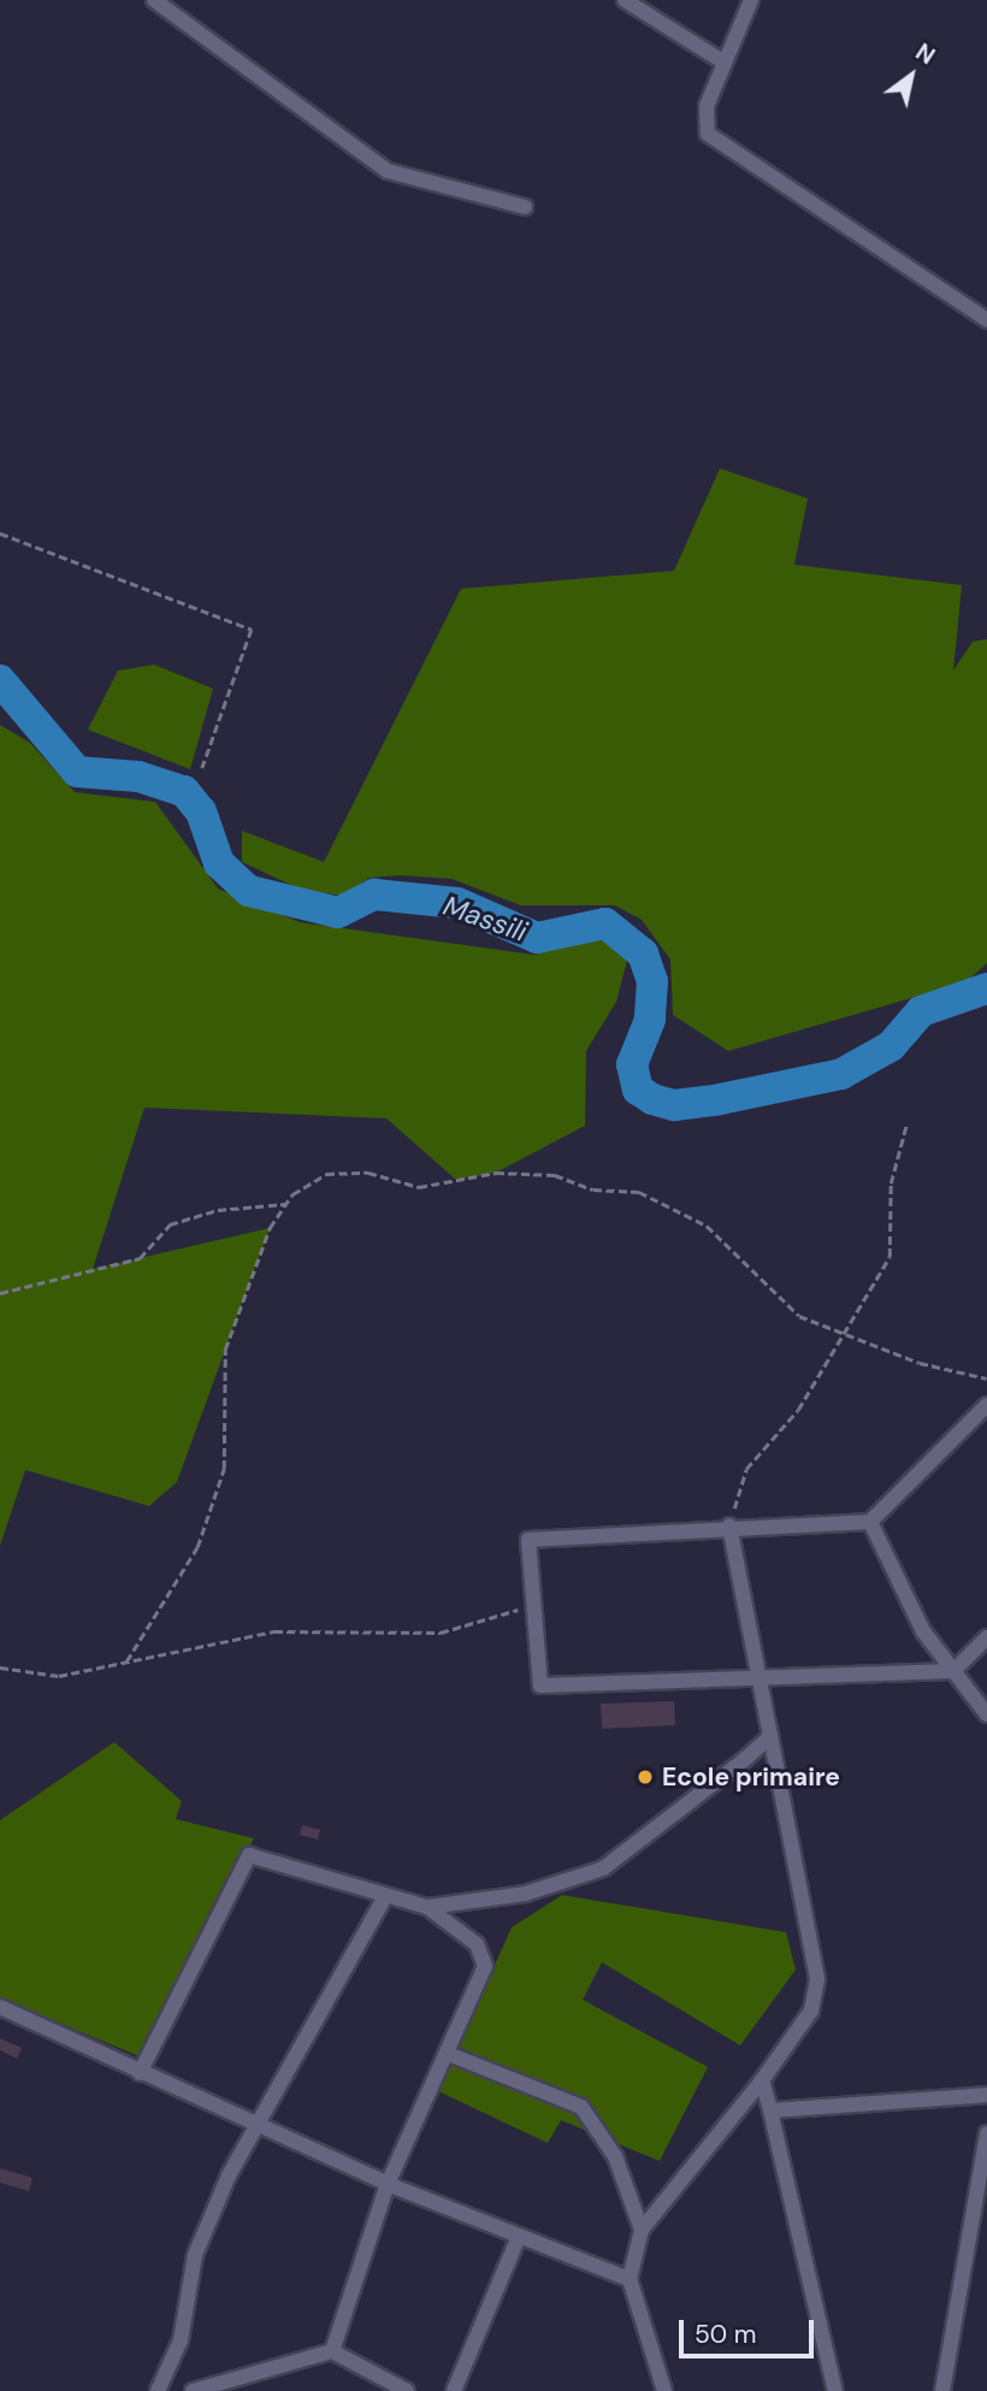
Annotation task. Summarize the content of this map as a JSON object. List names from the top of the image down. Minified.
{"water":["Massili"],"places":["Ecole primaire"],"scale_bar":"50 m","north":"top right"}
